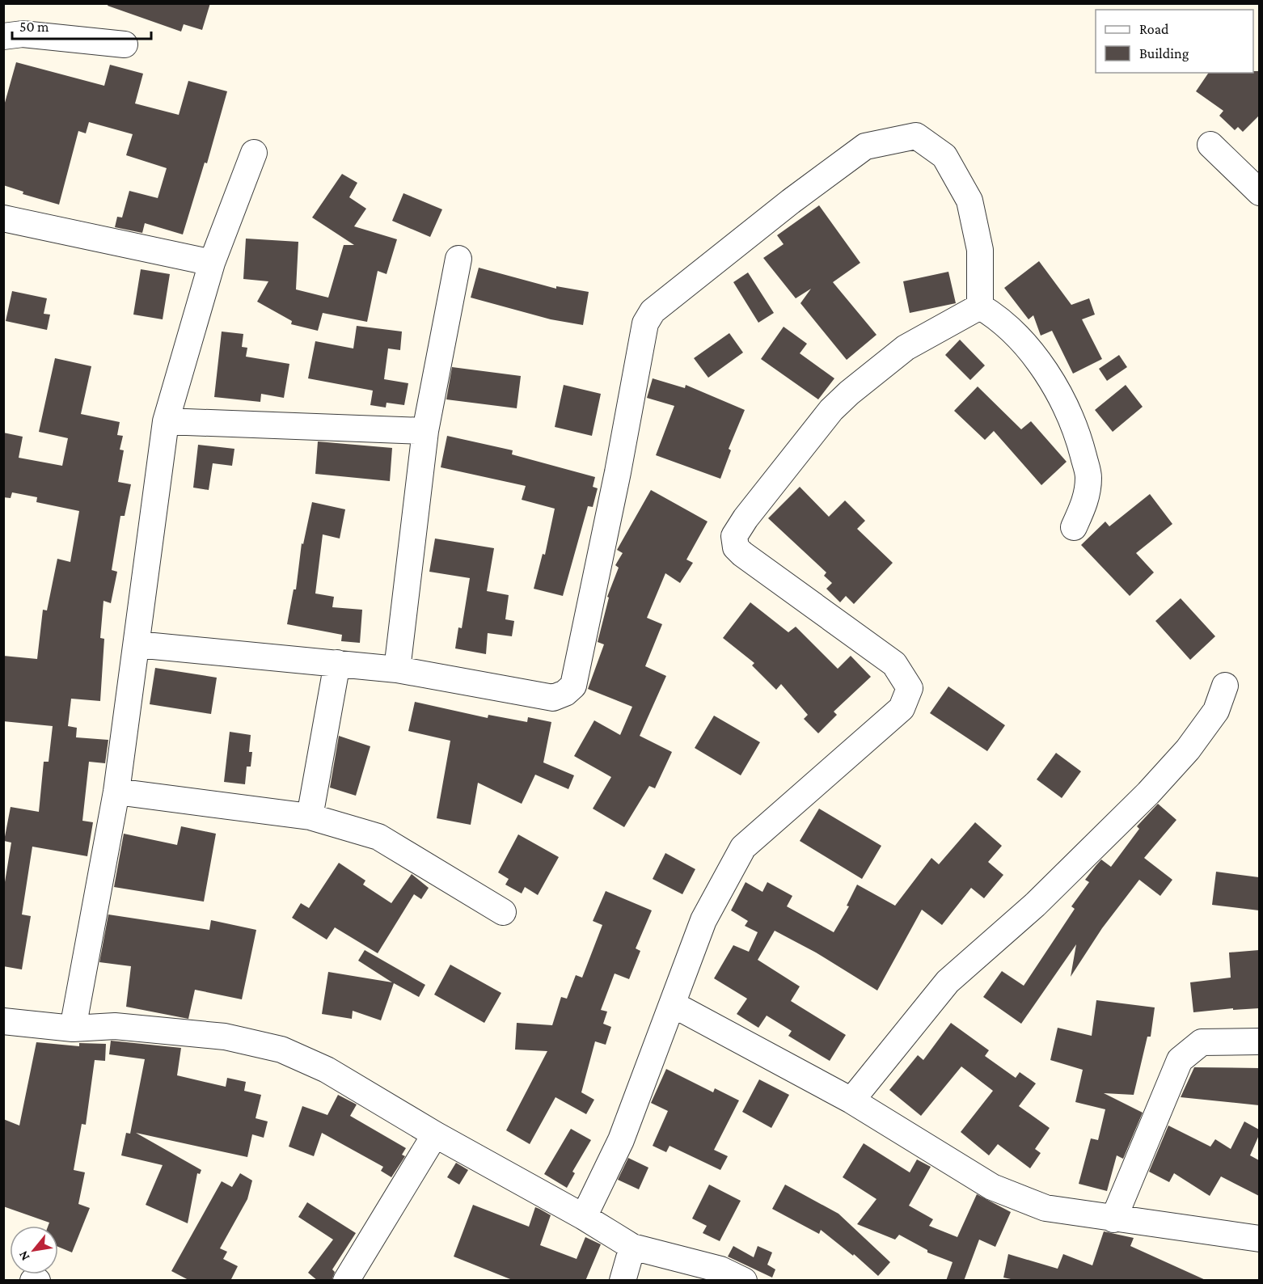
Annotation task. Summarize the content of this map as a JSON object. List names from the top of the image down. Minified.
{"legend":["Road","Building"],"scale_bar":"50 m","north":"bottom left"}
